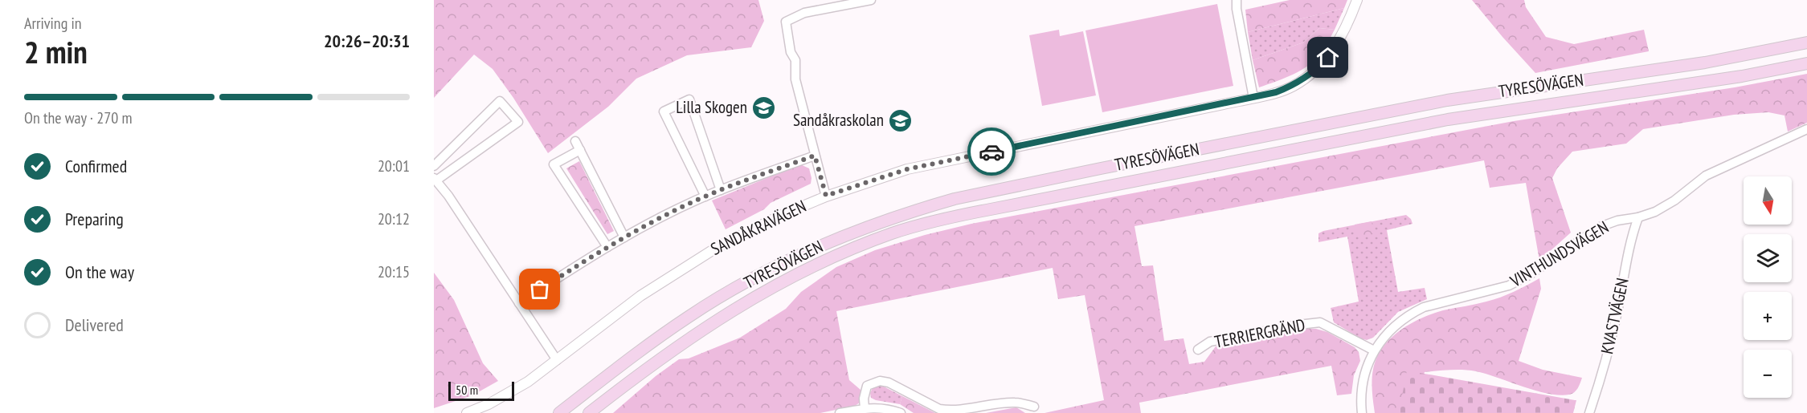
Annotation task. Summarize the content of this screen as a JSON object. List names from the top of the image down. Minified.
{"streets":{"main road":["TYRESÖVÄGEN"],"street":["SANDÅKRAVÄGEN","VINTHUNDSVÄGEN","KVASTVÄGEN","TERRIERGRÄND"]},"crossings":[["VINTHUNDSVÄGEN","KVASTVÄGEN"],["VINTHUNDSVÄGEN","TERRIERGRÄND"]],"places":{"school or university":["Lilla Skogen","Sandåkraskolan"]},"scale_bar":"50 m","north":"bottom","page":{"heading":["2 min","Arriving in","20:26–20:31"],"bar":"On the way · 270 m","list":[["Confirmed","20:01"],["Preparing","20:12"],["On the way","20:15"],"Delivered"],"map_buttons":["+","−"],"scale":"50 m"}}
